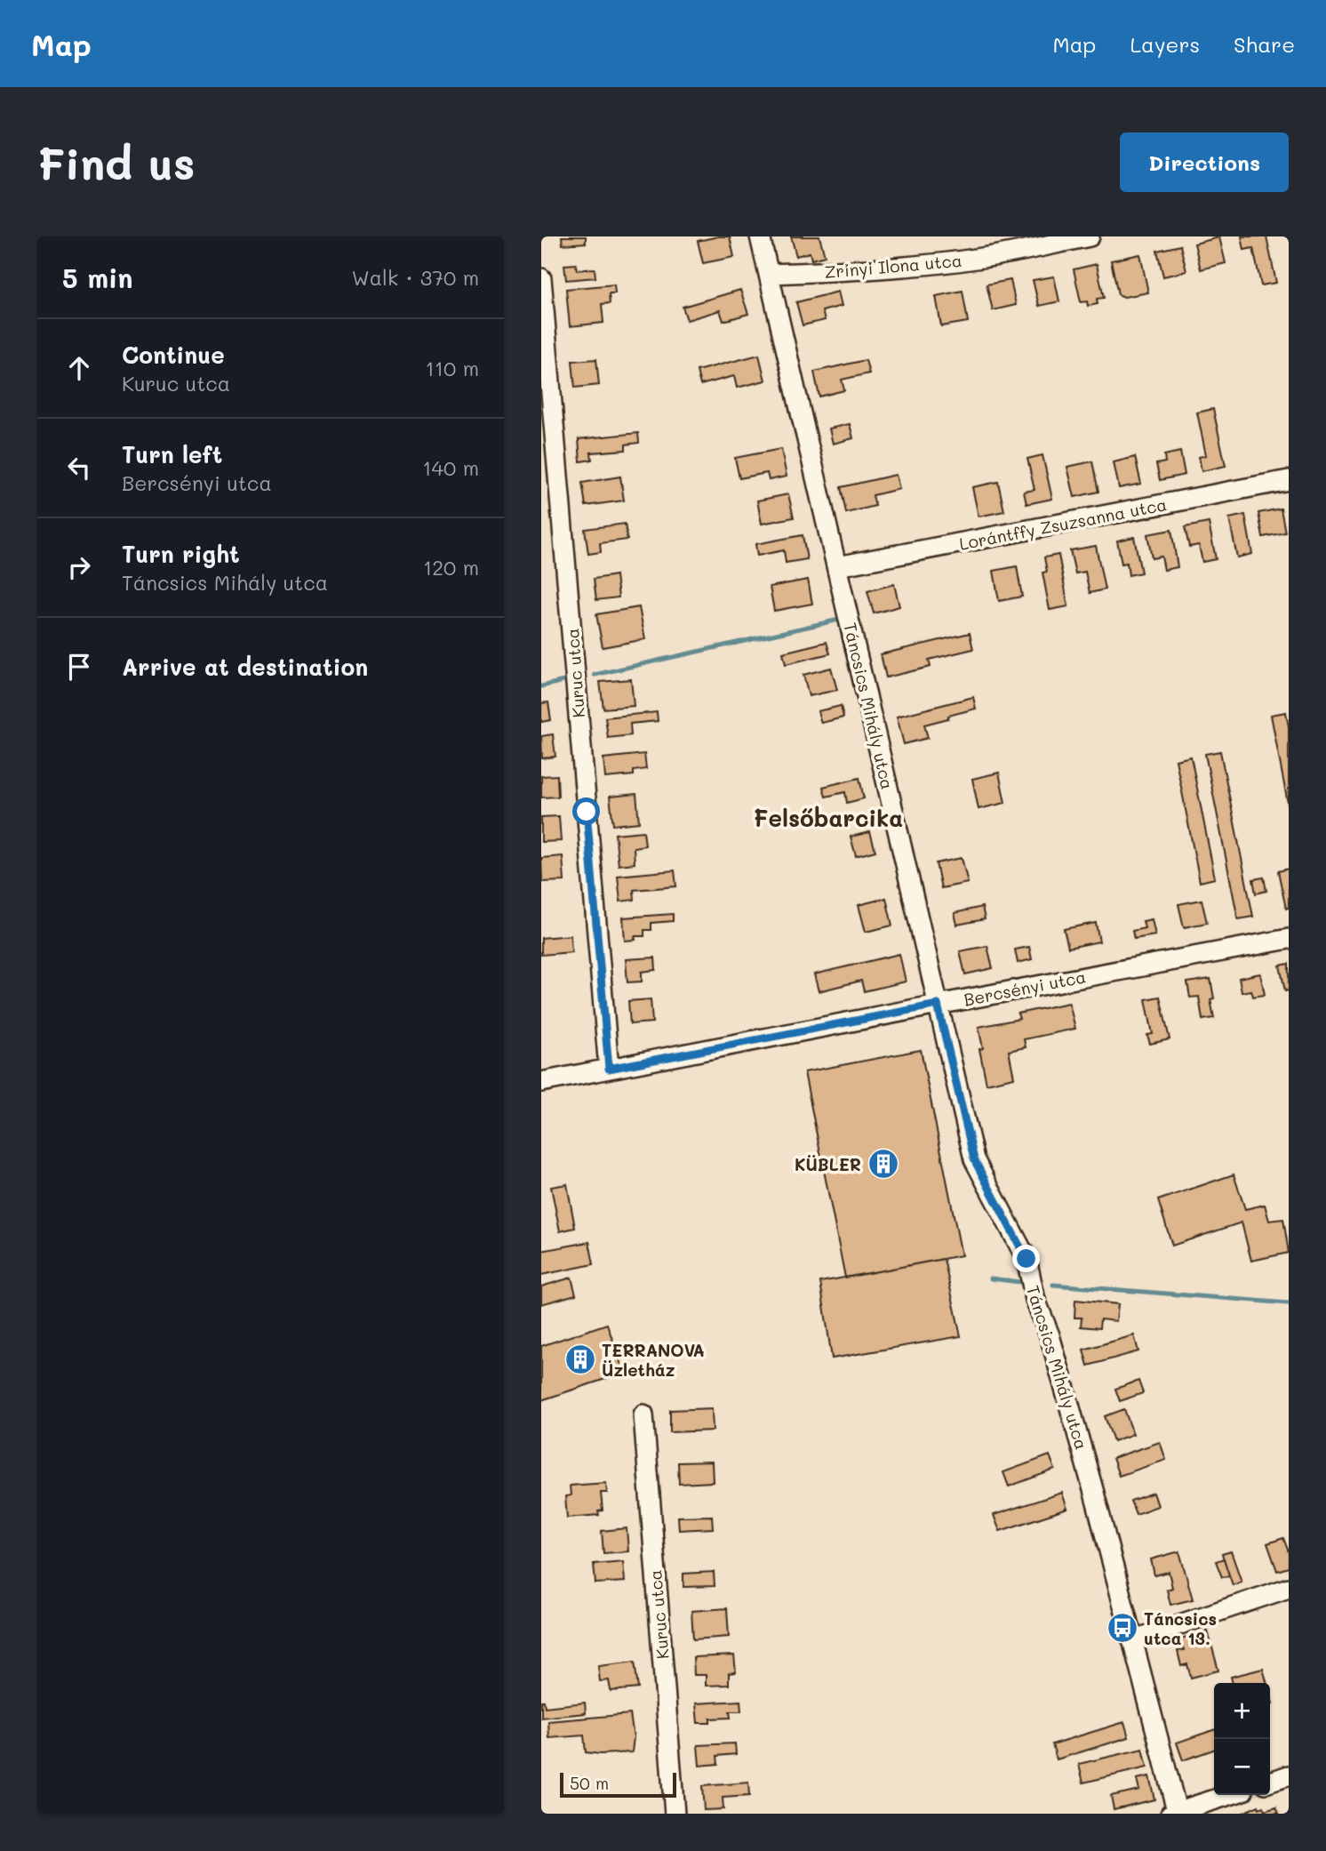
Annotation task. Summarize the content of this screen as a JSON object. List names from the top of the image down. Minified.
{"streets":{"street":["Zrínyi Ilona utca","Lorántffy Zsuzsanna utca","Kuruc utca","Táncsics Mihály utca","Bercsényi utca"]},"crossings":[["Zrínyi Ilona utca","Táncsics Mihály utca"],["Lorántffy Zsuzsanna utca","Táncsics Mihály utca"],["Kuruc utca","Bercsényi utca"],["Táncsics Mihály utca","Bercsényi utca"]],"districts":["Felsőbarcika"],"places":{"building":["KÜBLER","TERRANOVA Üzletház"],"bus stop":["Táncsics utca 13."]},"scale_bar":"50 m","page":{"header":"Map","nav":["Map","Layers","Share"],"buttons":"Directions","title":"Find us","heading":["5 min","Walk · 370 m"],"list":[["Continue","Kuruc utca","110 m"],["Turn left","Bercsényi utca","140 m"],["Turn right","Táncsics Mihály utca","120 m"],"Arrive at destination"],"map_buttons":["+","−"],"scale":"50 m"}}
